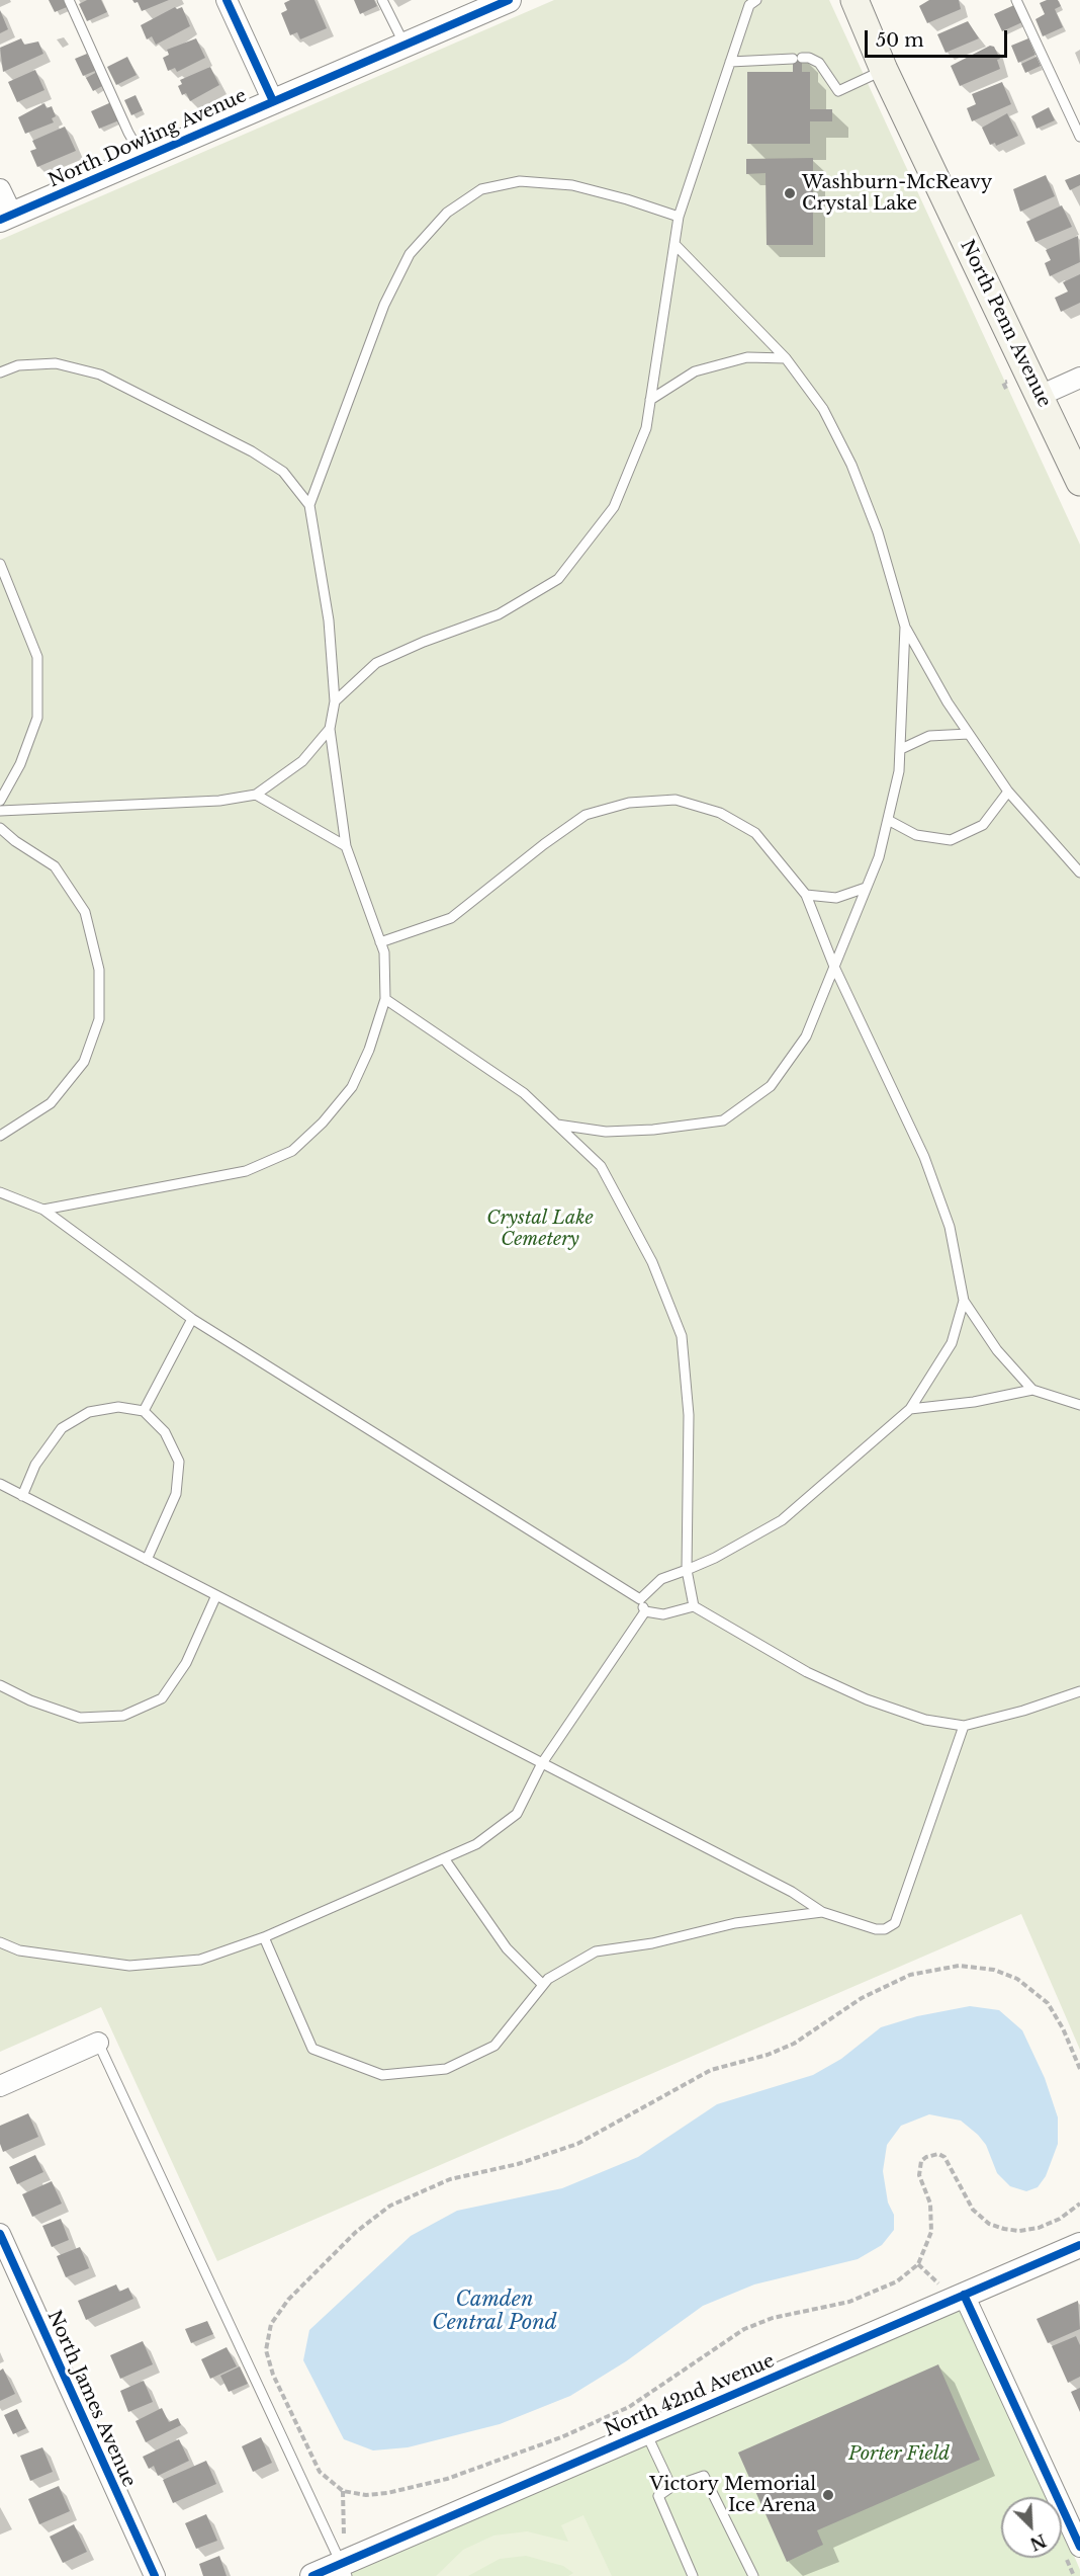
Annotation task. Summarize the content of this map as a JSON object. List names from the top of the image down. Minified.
{"streets":{"main road":["North Penn Avenue"],"street":["North Dowling Avenue","North 42nd Avenue","North James Avenue"]},"water":["Camden Central Pond"],"parks":["Crystal Lake Cemetery","Porter Field"],"places":["Washburn-McReavy Crystal Lake","Victory Memorial Ice Arena"],"scale_bar":"50 m","north":"bottom right"}
